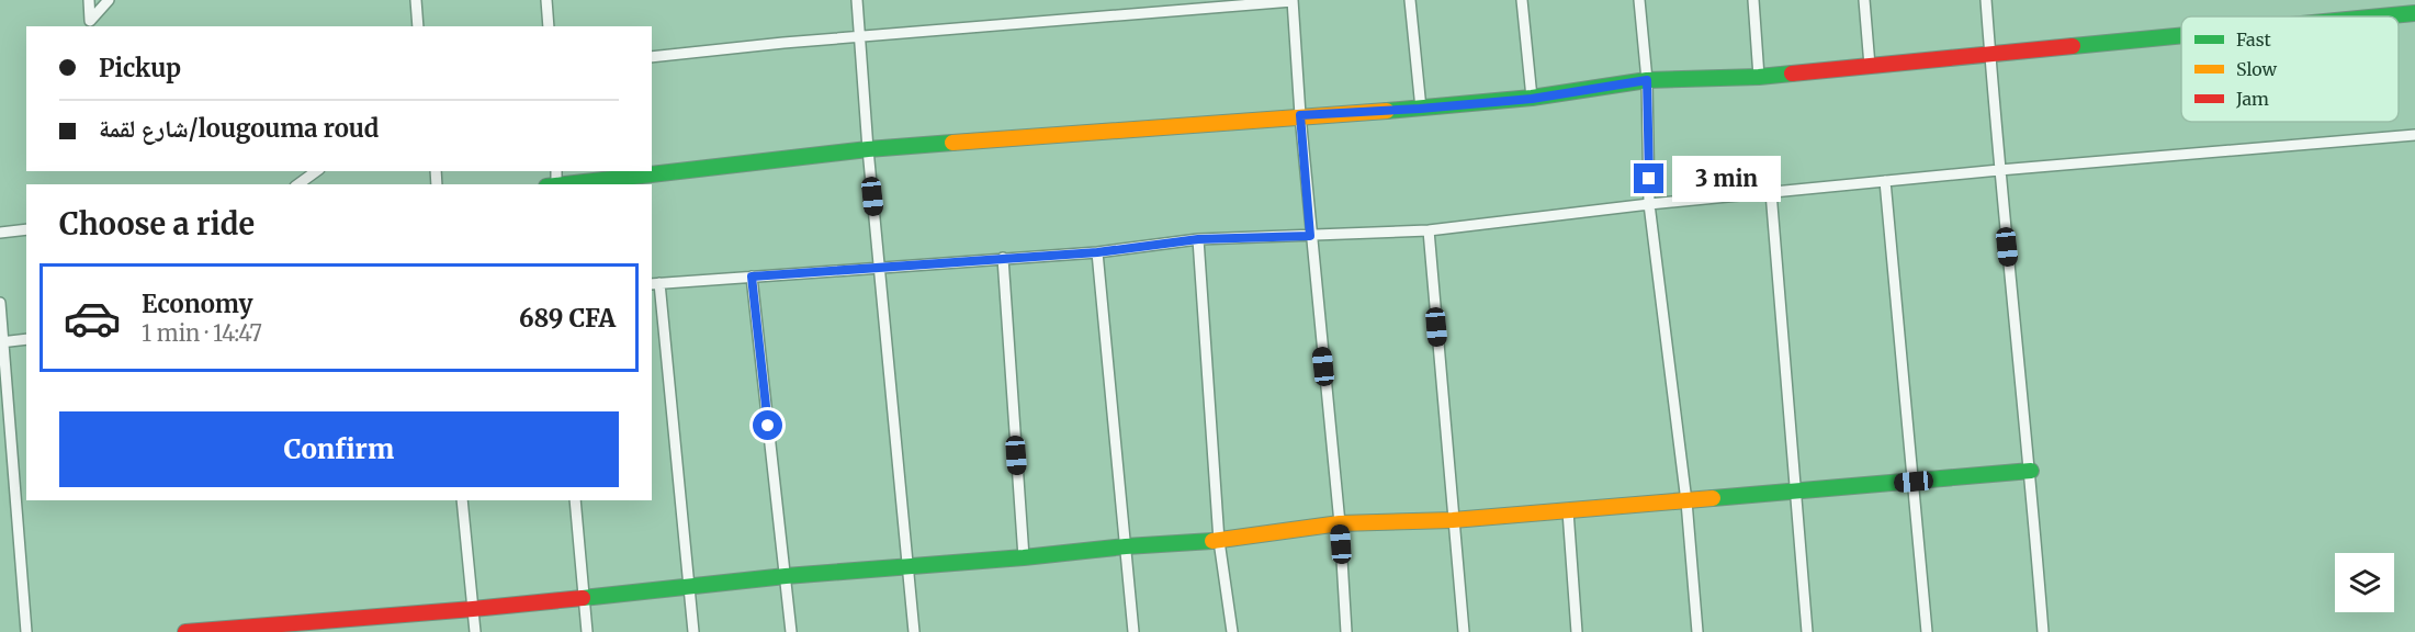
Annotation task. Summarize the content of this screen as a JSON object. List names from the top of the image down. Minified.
{"legend":["Fast","Slow","Jam"],"page":{"banner":["Pickup","شارع لقمة/lougouma roud"],"bubble":"3 min","heading":"Choose a ride","list":[{"name":"Economy","note":"1 min · 14:47","value":"689 CFA"}],"buttons":"Confirm"}}
